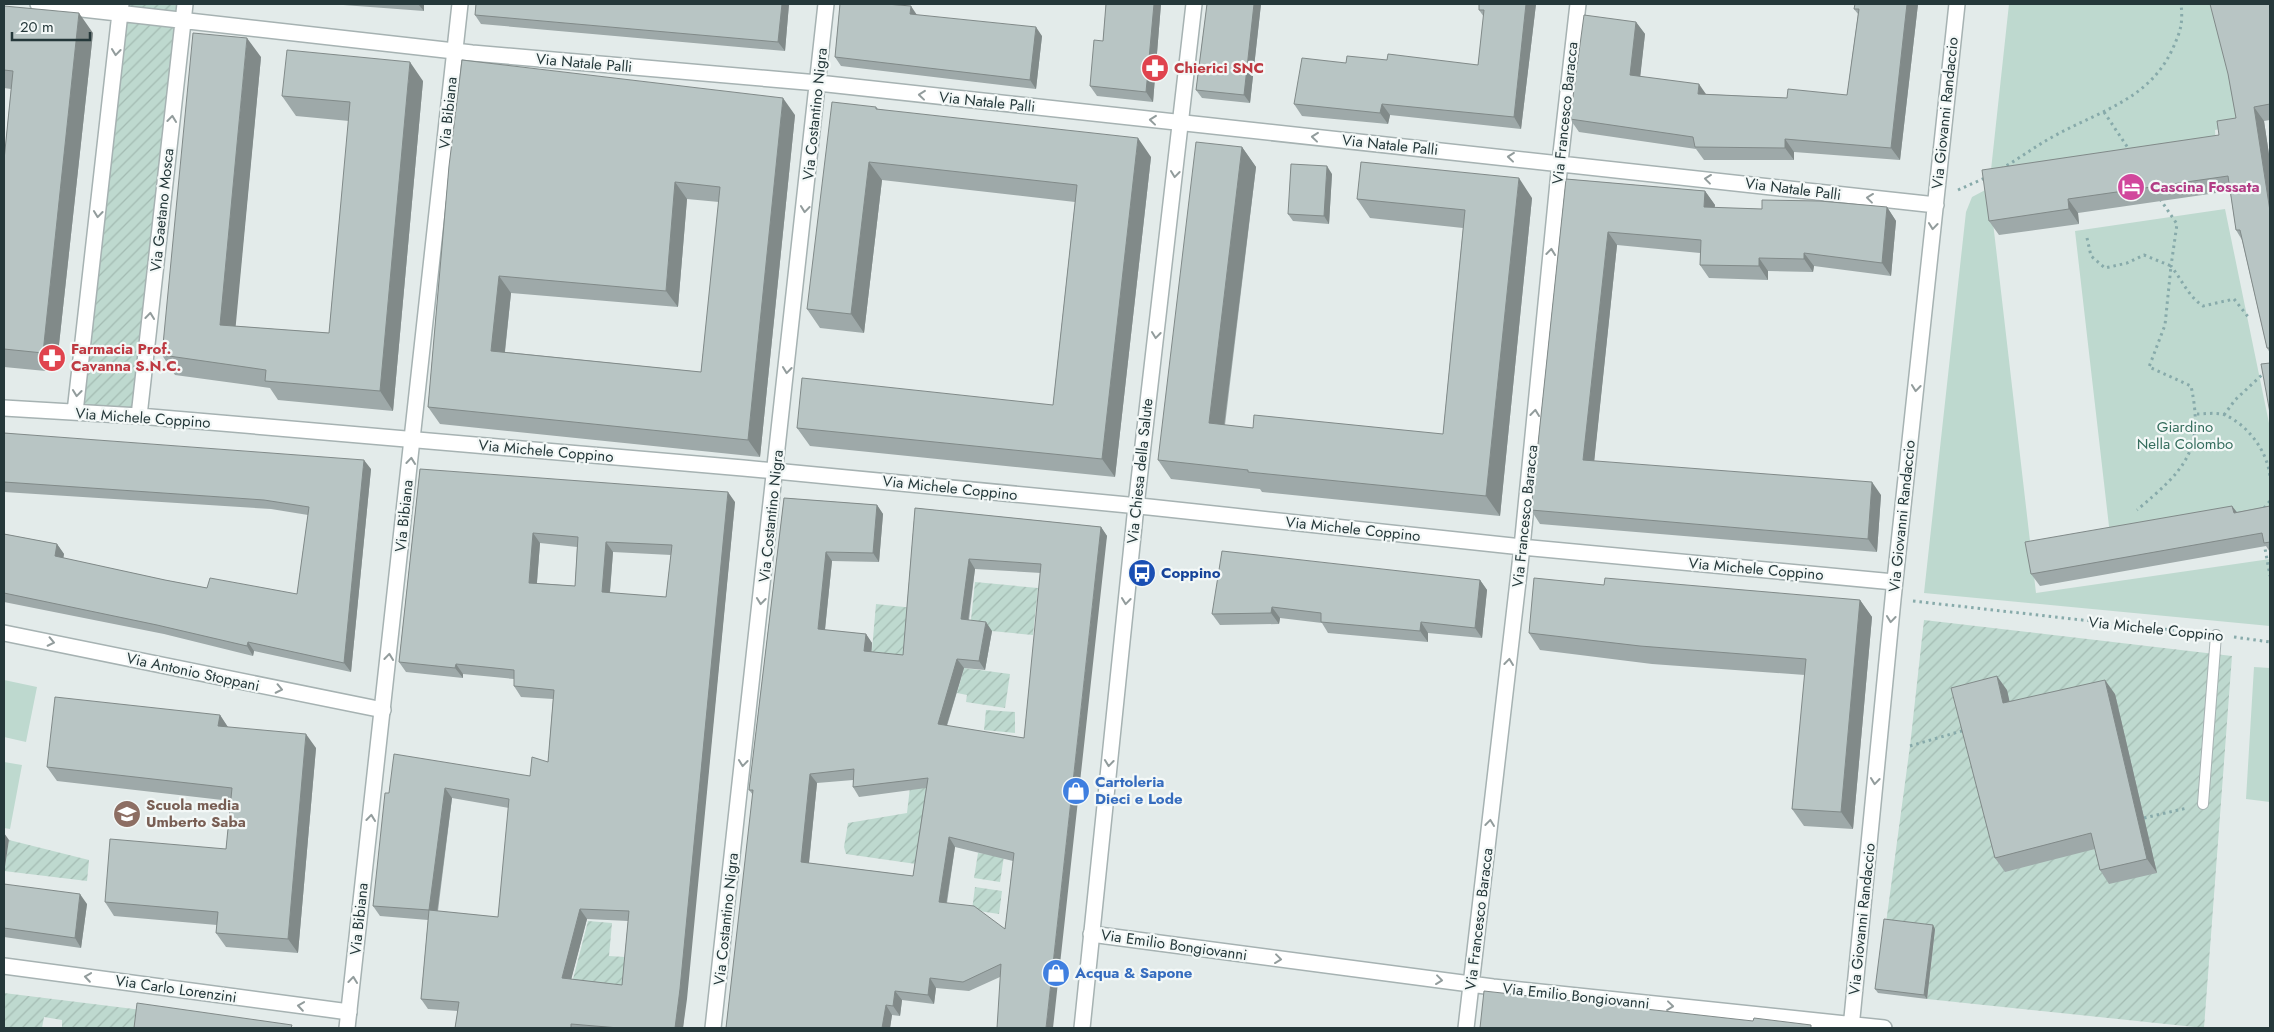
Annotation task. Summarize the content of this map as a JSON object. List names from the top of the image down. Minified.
{"streets":{"street":["Via Natale Palli","Via Bibiana","Via Francesco Baracca","Via Giovanni Randaccio","Via Costantino Nigra","Via Gaetano Mosca","Via Michele Coppino","Via Chiesa della Salute","Via Antonio Stoppani","Via Emilio Bongiovanni","Via Carlo Lorenzini"]},"crossings":[["Via Natale Palli","Via Bibiana"],["Via Natale Palli","Via Francesco Baracca"],["Via Natale Palli","Via Giovanni Randaccio"],["Via Natale Palli","Via Costantino Nigra"],["Via Natale Palli","Via Gaetano Mosca"],["Via Natale Palli","Via Chiesa della Salute"],["Via Bibiana","Via Michele Coppino"],["Via Bibiana","Via Antonio Stoppani"],["Via Bibiana","Via Carlo Lorenzini"],["Via Francesco Baracca","Via Michele Coppino"],["Via Francesco Baracca","Via Emilio Bongiovanni"],["Via Giovanni Randaccio","Via Michele Coppino"],["Via Giovanni Randaccio","Via Emilio Bongiovanni"],["Via Costantino Nigra","Via Michele Coppino"],["Via Gaetano Mosca","Via Michele Coppino"],["Via Michele Coppino","Via Chiesa della Salute"],["Via Chiesa della Salute","Via Emilio Bongiovanni"]],"one_way":["Via Natale Palli","Via Bibiana","Via Francesco Baracca","Via Giovanni Randaccio","Via Costantino Nigra","Via Chiesa della Salute","Via Antonio Stoppani","Via Emilio Bongiovanni","Via Carlo Lorenzini"],"parks":["Giardino Nella Colombo"],"places":{"pharmacy":["Chierici SNC","Farmacia Prof. Cavanna S.N.C."],"hotel":["Cascina Fossata"],"bus stop":["Coppino"],"shop":["Cartoleria Dieci e Lode","Acqua & Sapone"],"school or university":["Scuola media Umberto Saba"]},"scale_bar":"20 m"}
